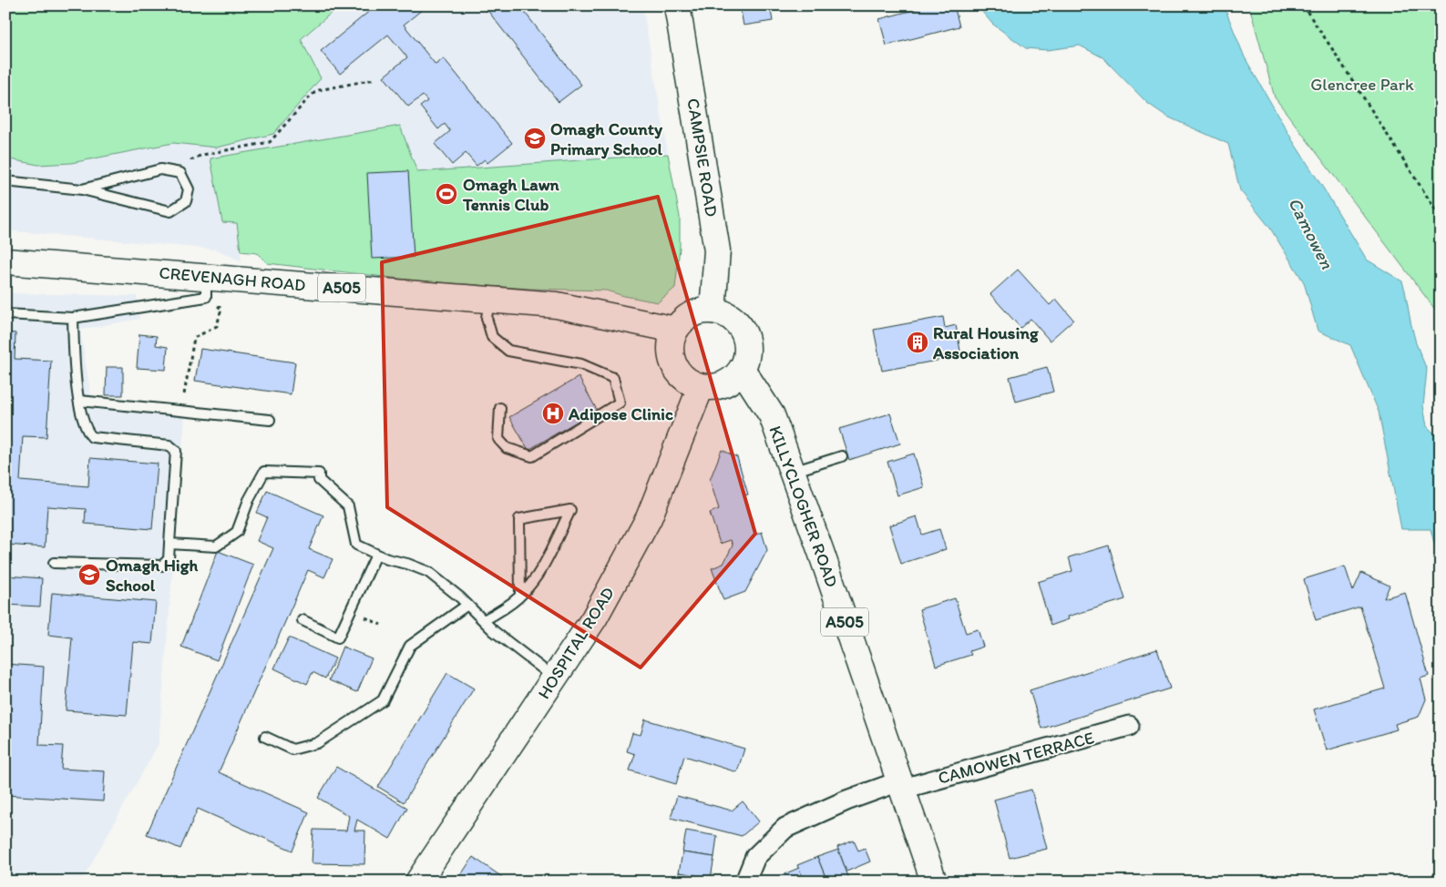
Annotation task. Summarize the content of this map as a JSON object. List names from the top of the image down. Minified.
{"streets":{"main road":["CAMPSIE ROAD","CREVENAGH ROAD","A505","KILLYCLOGHER ROAD","HOSPITAL ROAD"],"street":["CAMOWEN TERRACE"]},"crossings":[["CAMPSIE ROAD","CREVENAGH ROAD"],["CAMPSIE ROAD","KILLYCLOGHER ROAD"],["CAMPSIE ROAD","HOSPITAL ROAD"],["CREVENAGH ROAD","KILLYCLOGHER ROAD"],["CREVENAGH ROAD","HOSPITAL ROAD"],["KILLYCLOGHER ROAD","HOSPITAL ROAD"],["KILLYCLOGHER ROAD","CAMOWEN TERRACE"]],"water":["Camowen"],"parks":["Glencree Park"],"places":{"school or university":["Omagh County Primary School","Omagh High School"],"sports":["Omagh Lawn Tennis Club"],"building":["Rural Housing Association"],"hospital":["Adipose Clinic"]}}
